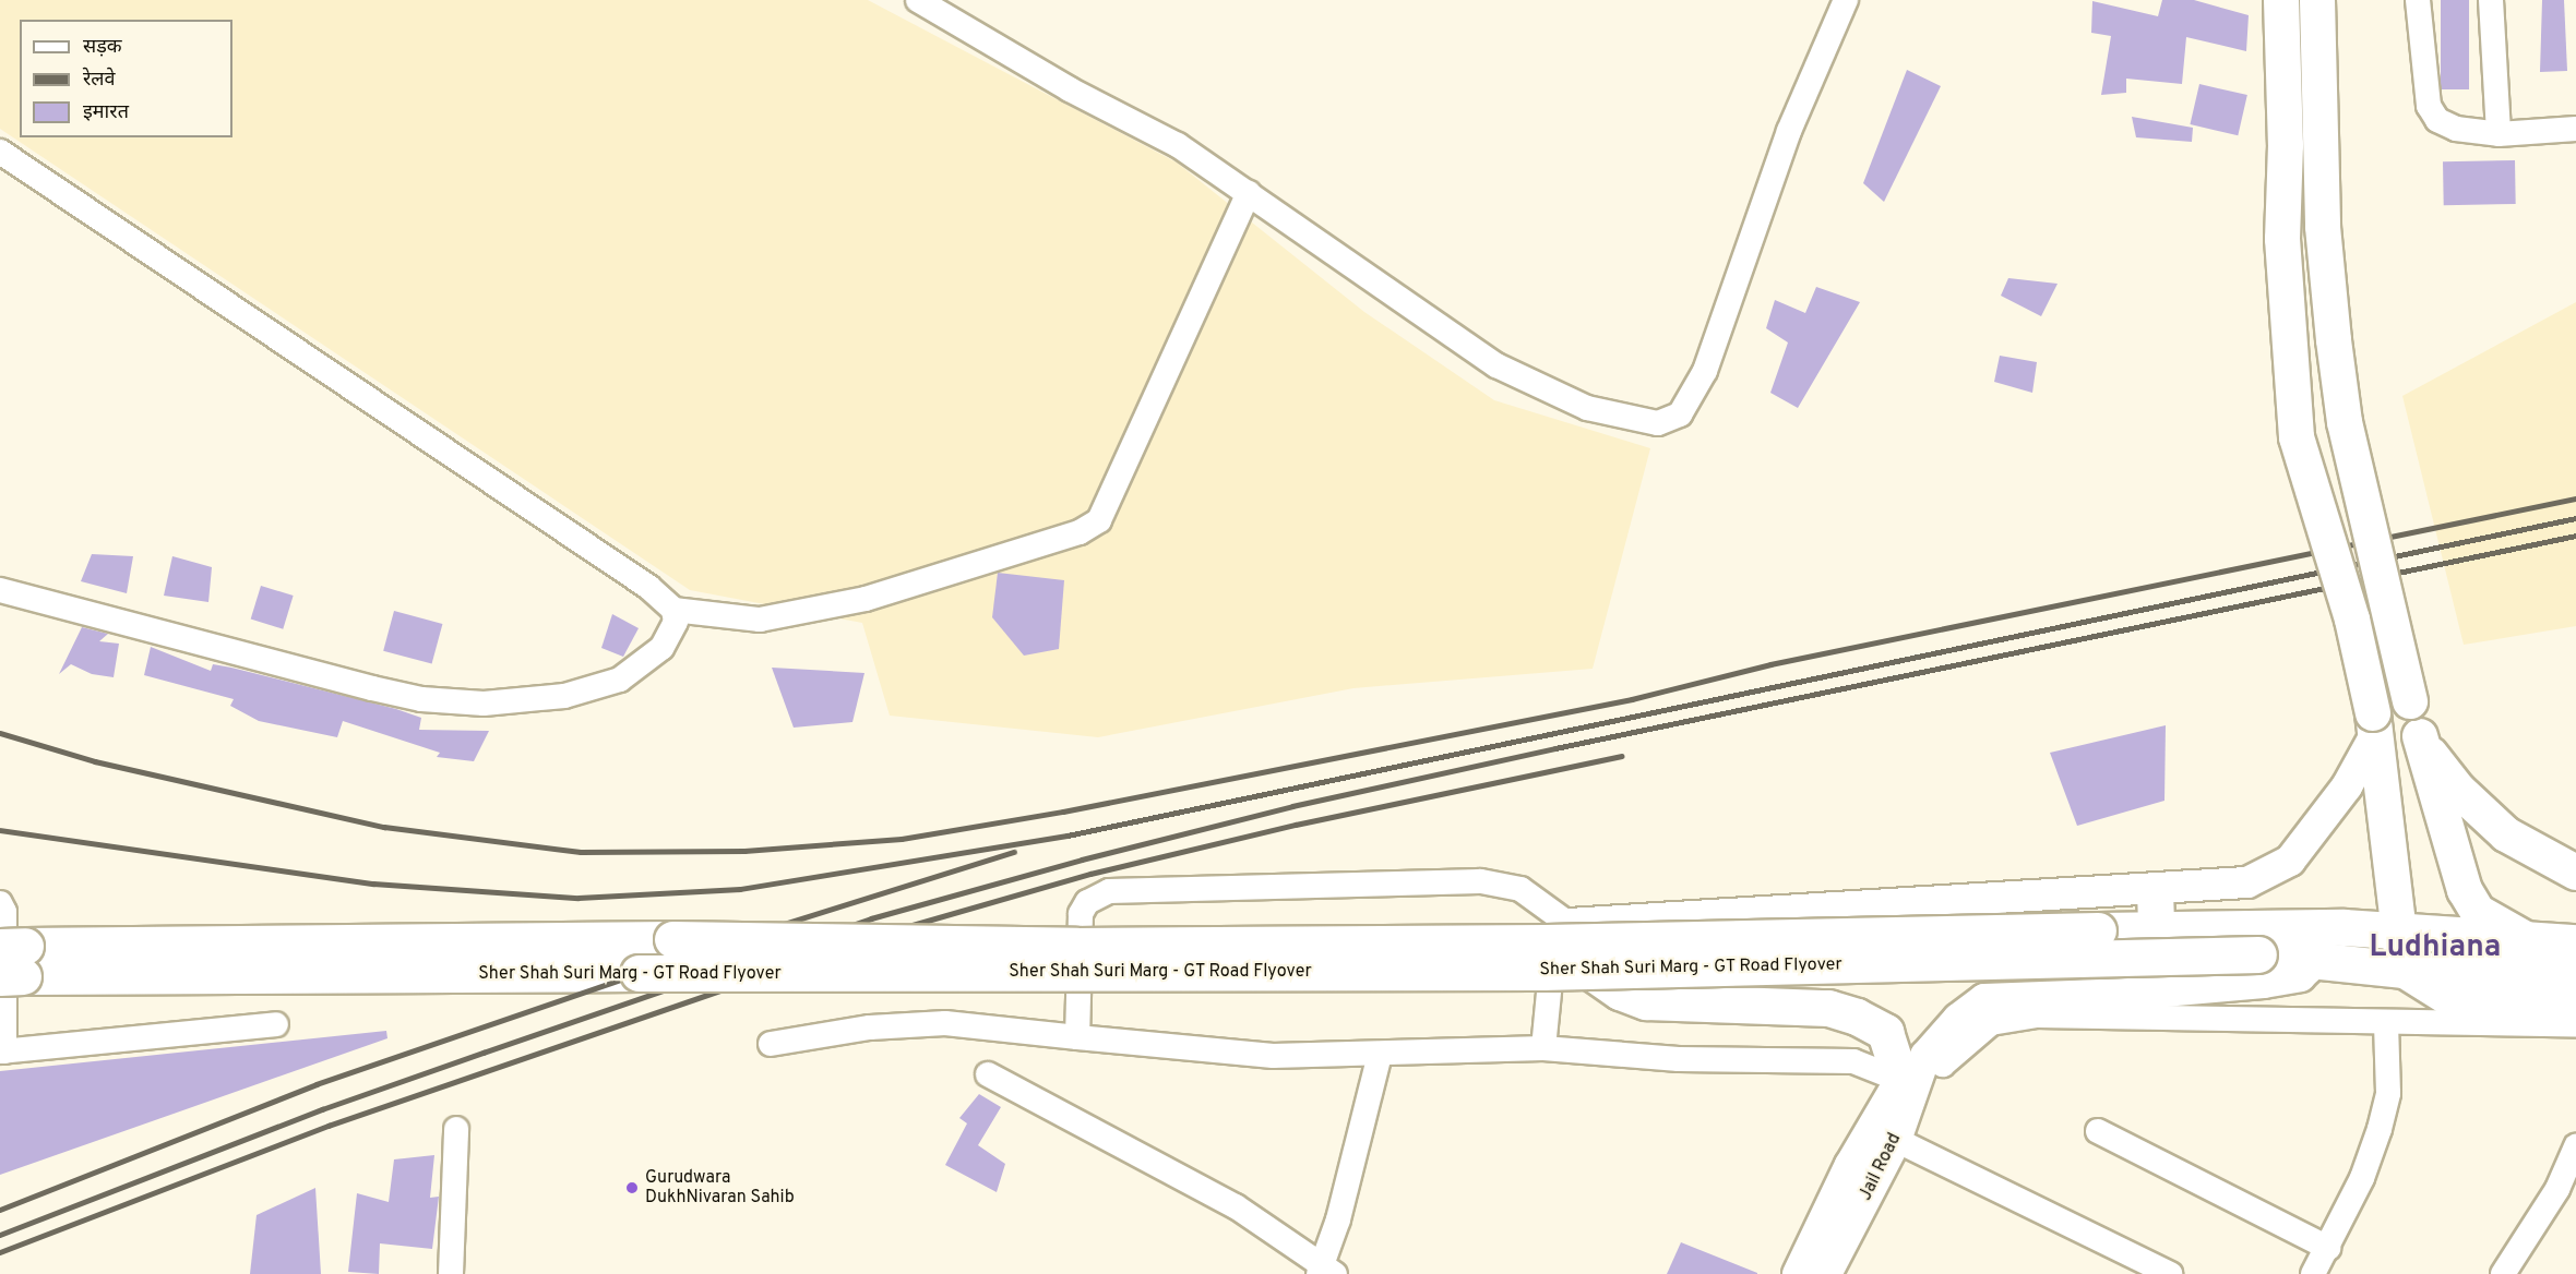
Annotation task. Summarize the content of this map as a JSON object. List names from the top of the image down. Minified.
{"streets":{"main road":["Sher Shah Suri Marg - GT Road Flyover"],"street":["Jail Road"]},"districts":["Ludhiana"],"places":["Gurudwara DukhNivaran Sahib"],"legend":["सड़क","रेलवे","इमारत"]}
